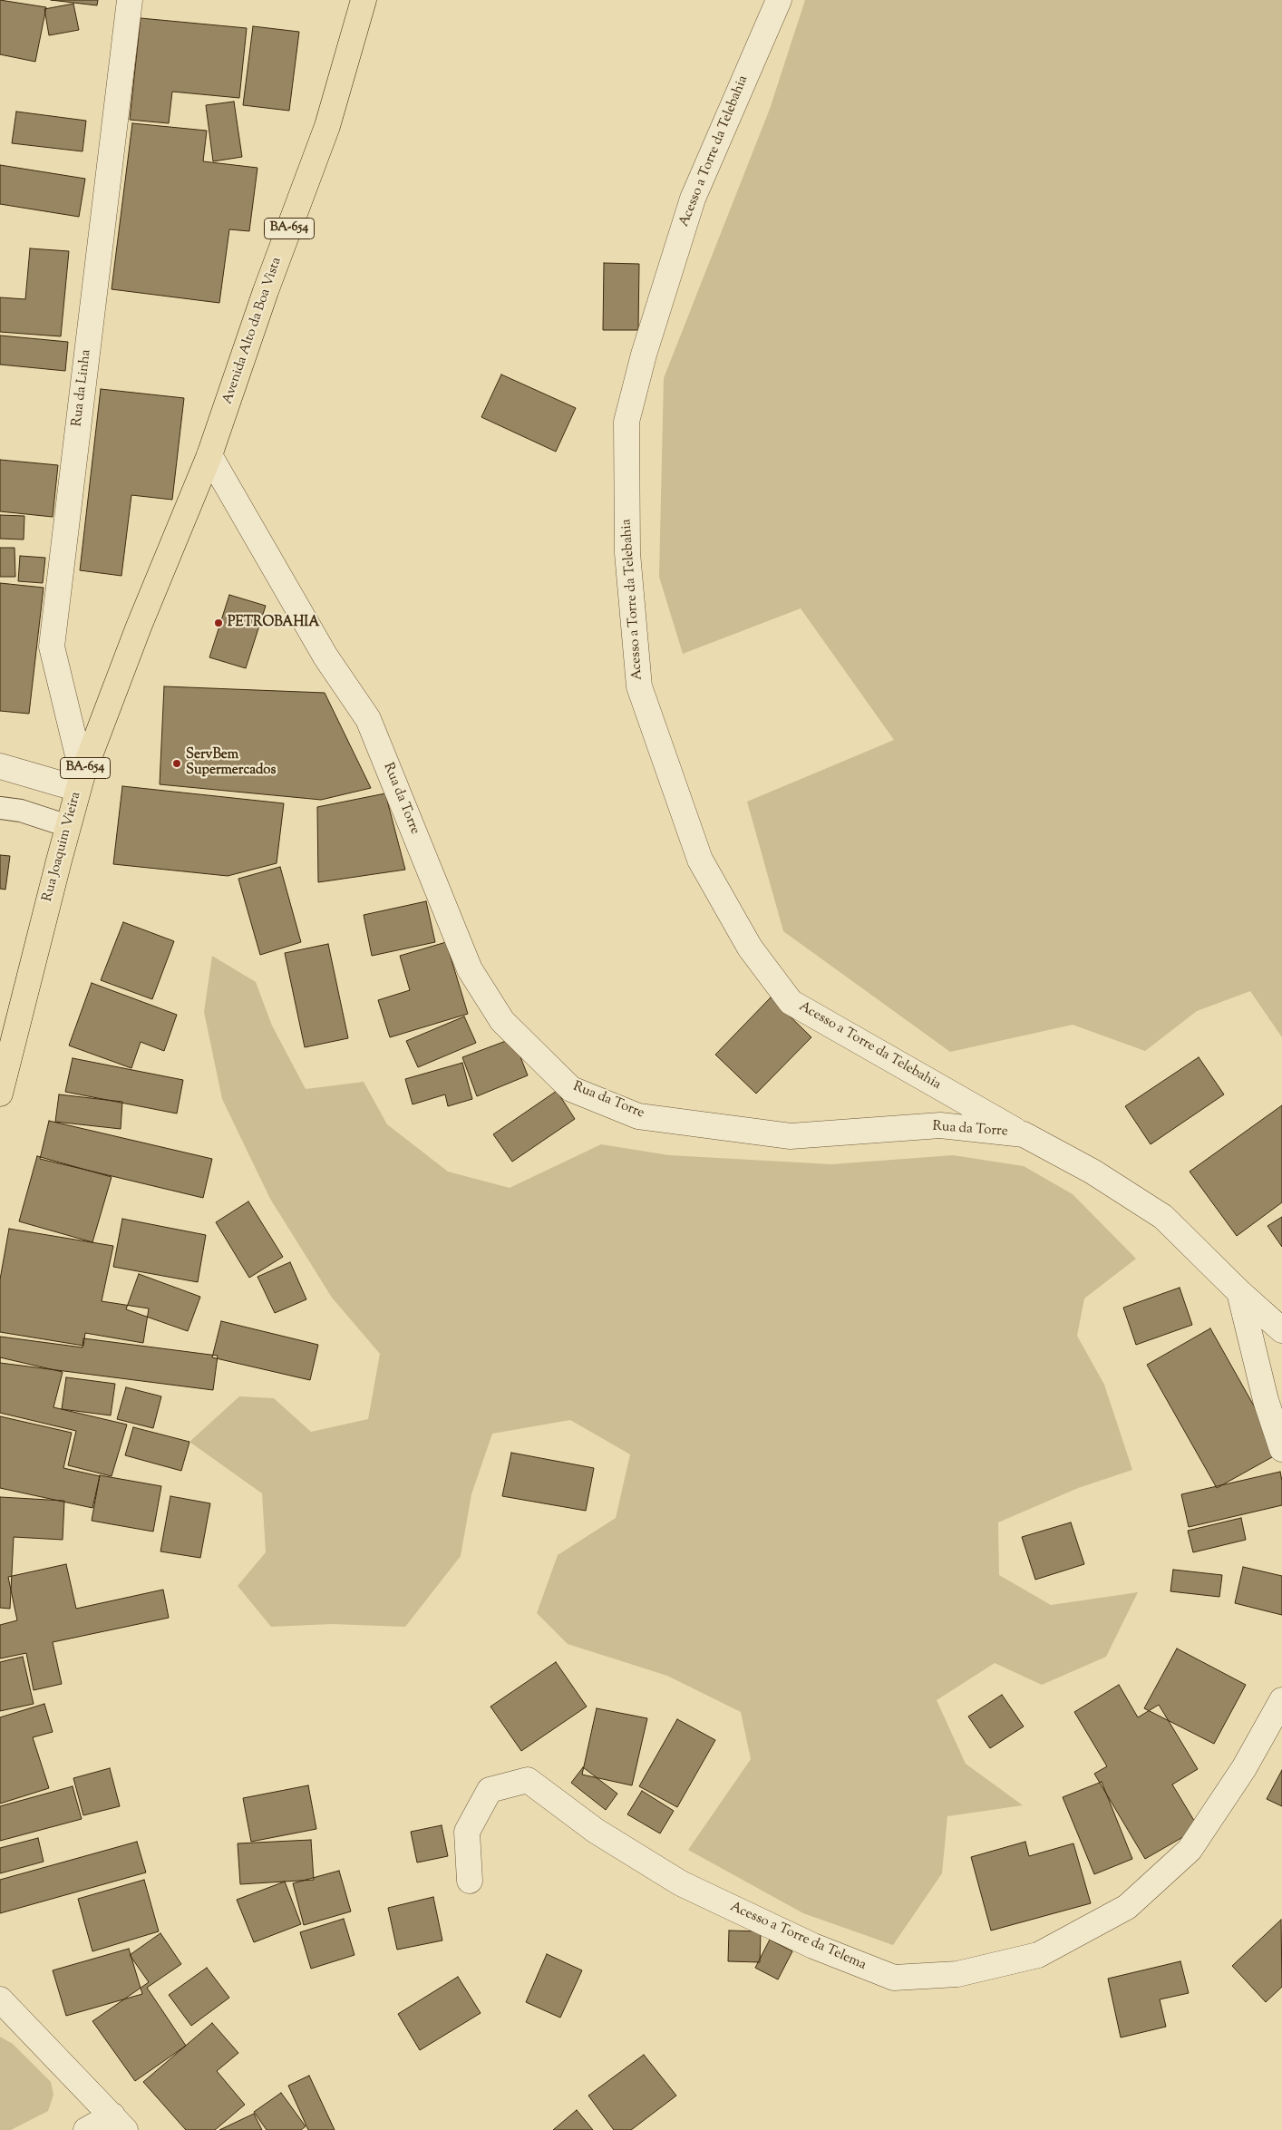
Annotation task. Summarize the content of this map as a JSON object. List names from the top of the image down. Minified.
{"streets":{"main road":["BA-654","Avenida Alto da Boa Vista","Rua Joaquim Vieira"],"street":["Acesso a Torre da Telebahia","Rua da Linha","Rua da Torre","Acesso a Torre da Telema"]},"crossings":[["Acesso a Torre da Telebahia","Rua da Torre"],["Avenida Alto da Boa Vista","Rua da Torre"],["Avenida Alto da Boa Vista","Rua Joaquim Vieira"],["Rua da Linha","Rua Joaquim Vieira"],["Rua da Torre","Rua Joaquim Vieira"]],"places":["PETROBAHIA","ServBem Supermercados"]}
